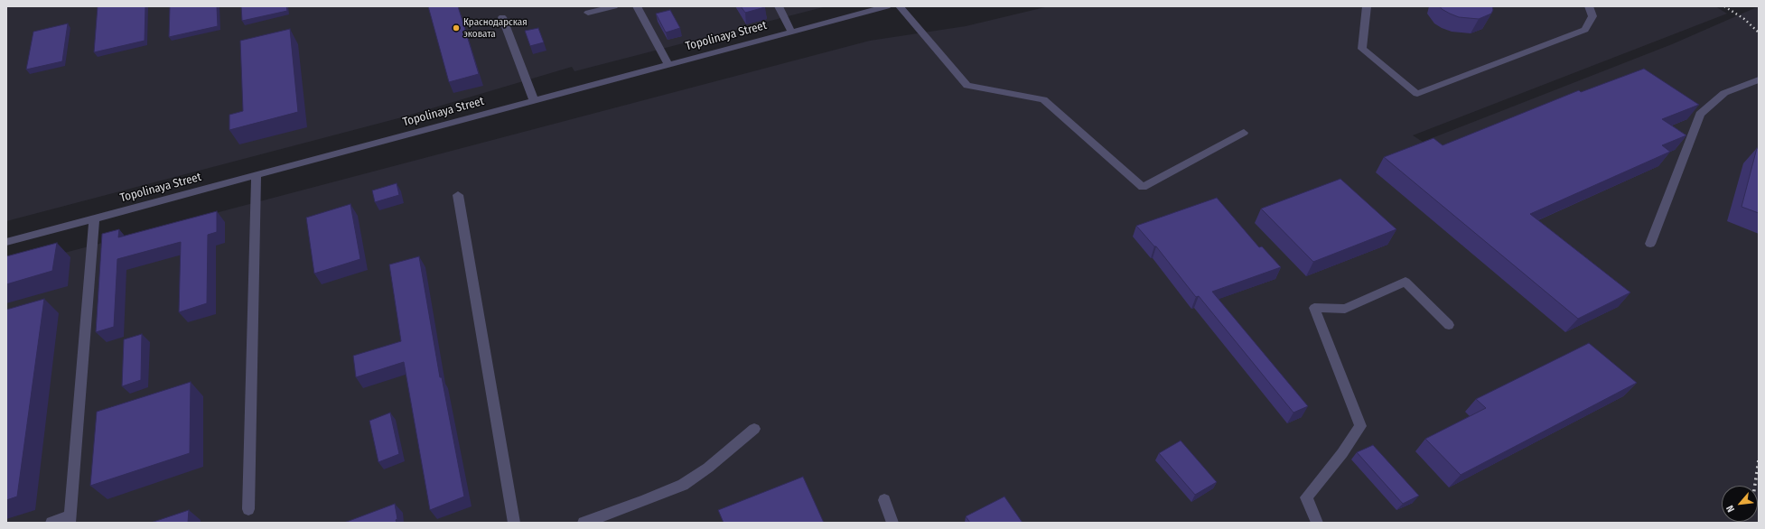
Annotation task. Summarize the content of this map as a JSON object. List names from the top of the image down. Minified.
{"streets":{"street":["Topolinaya Street"]},"places":["Краснодарская эковата"],"north":"bottom left"}
